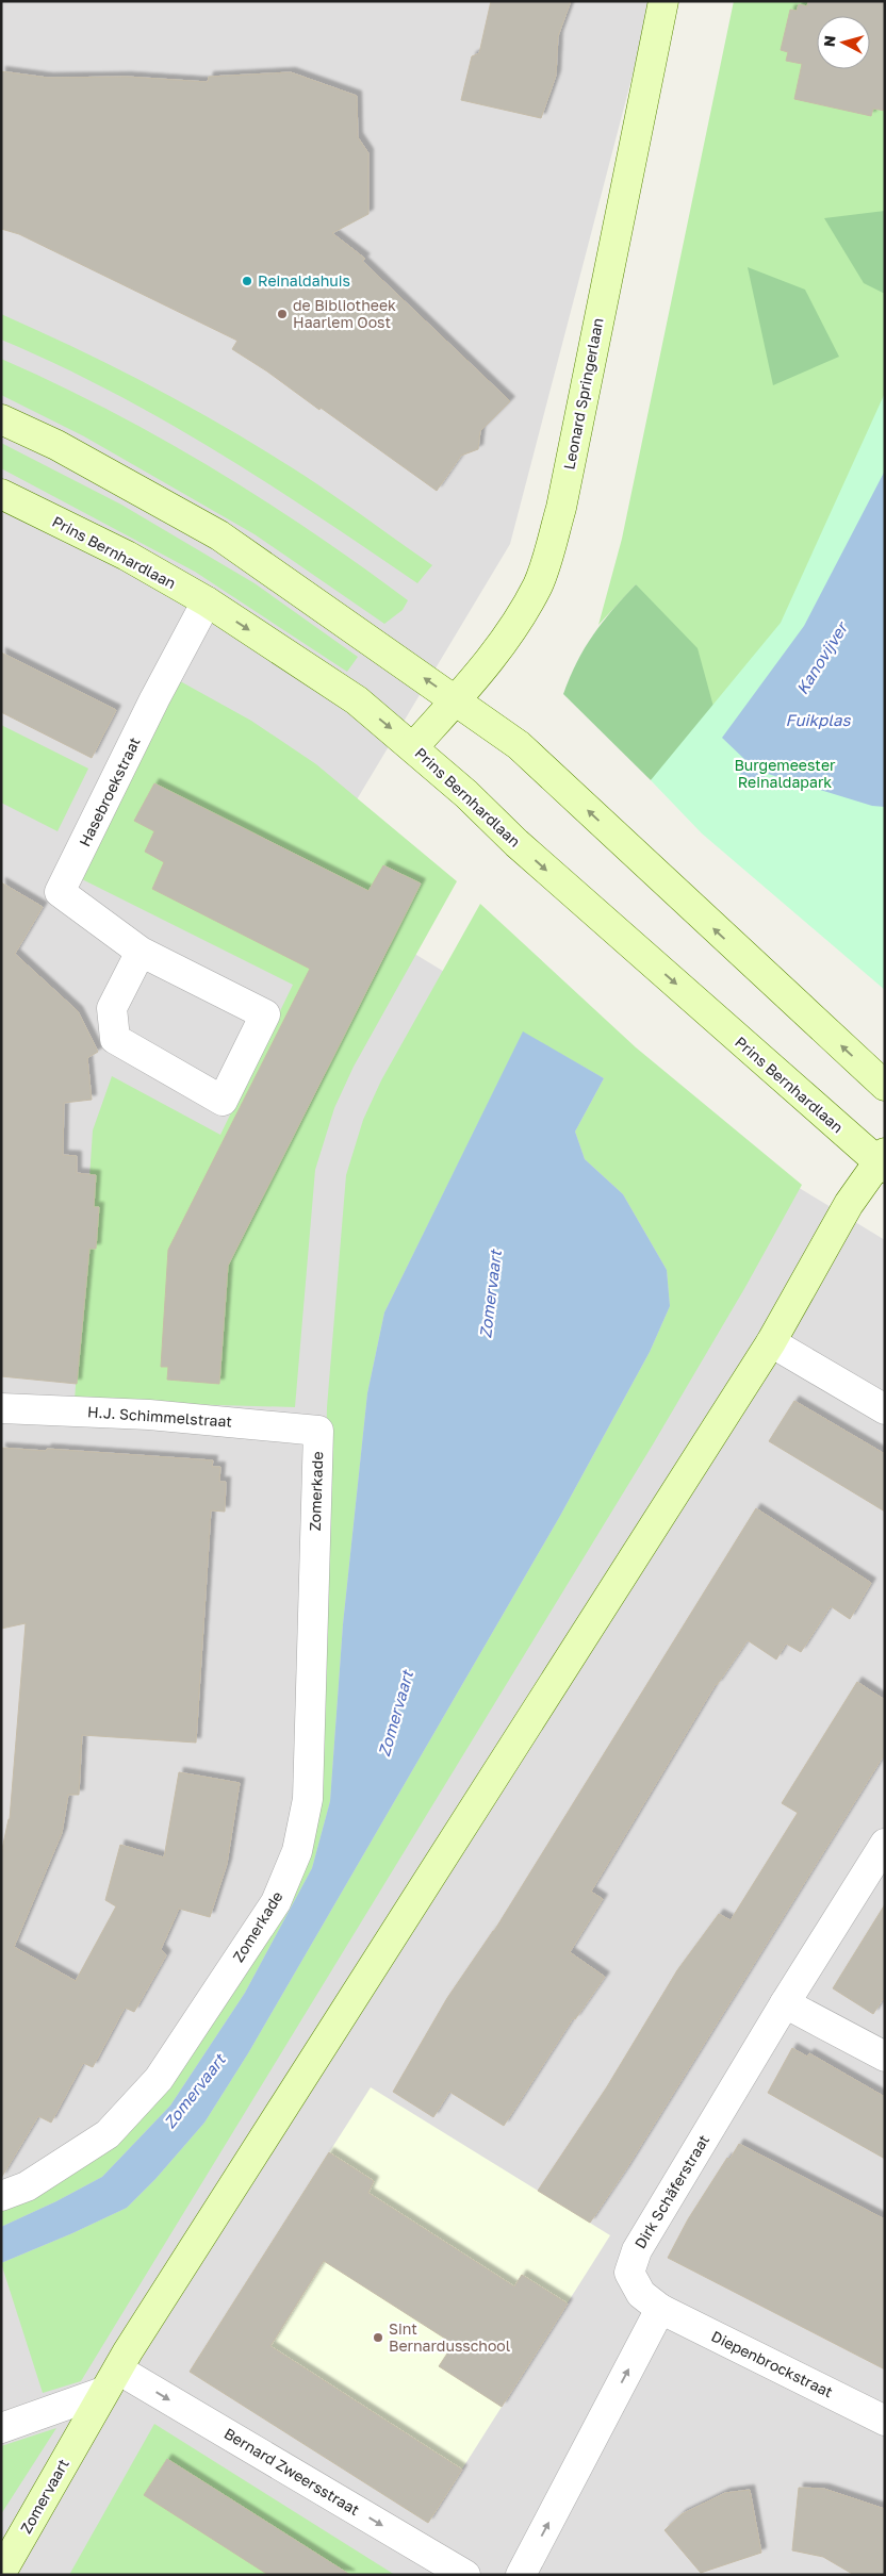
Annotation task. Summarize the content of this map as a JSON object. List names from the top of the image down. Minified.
{"streets":{"street":["Leonard Springerlaan","Prins Bernhardlaan","Hasebroekstraat","H.J. Schimmelstraat","Zomerkade","Dirk Schäferstraat","Diepenbrockstraat","Bernard Zweersstraat","Zomervaart"]},"crossings":[["Leonard Springerlaan","Prins Bernhardlaan"],["Prins Bernhardlaan","Hasebroekstraat"],["Prins Bernhardlaan","Zomervaart"],["H.J. Schimmelstraat","Zomerkade"],["Dirk Schäferstraat","Diepenbrockstraat"],["Bernard Zweersstraat","Zomervaart"]],"one_way":["Bernard Zweersstraat"],"water":["Kanovijver","Fuikplas","Zomervaart"],"parks":["Burgemeester Reinaldapark"],"places":["Reinaldahuis","de Bibliotheek Haarlem Oost","Sint Bernardusschool"],"north":"left"}
